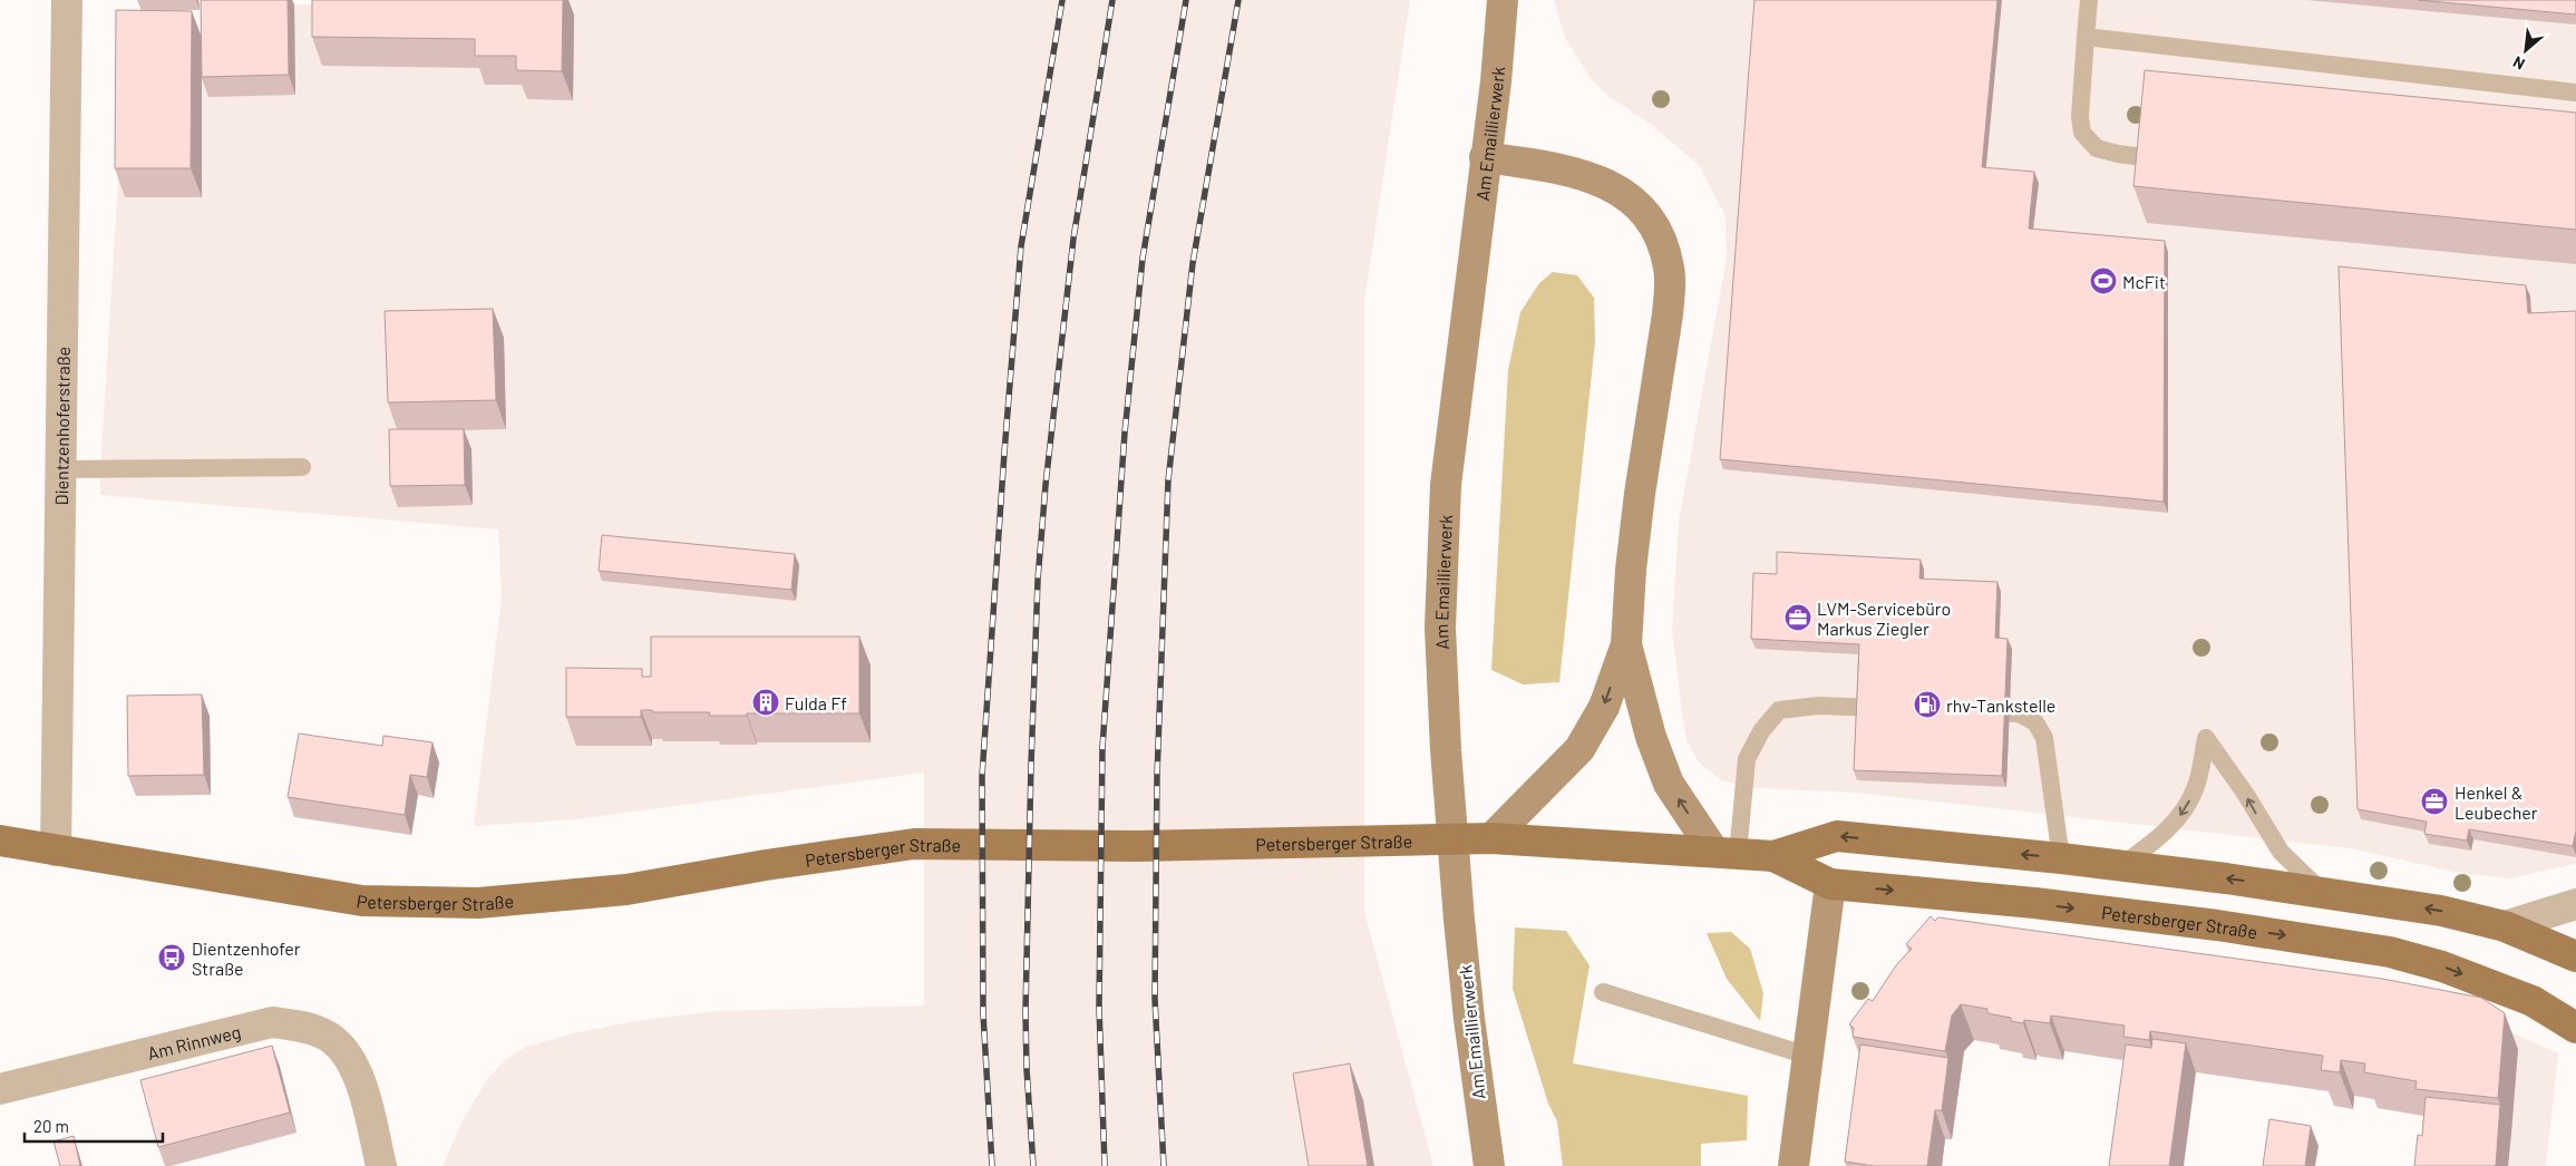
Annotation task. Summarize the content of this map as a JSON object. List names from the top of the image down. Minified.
{"streets":{"main road":["Am Emaillierwerk","Petersberger Straße"],"street":["Dientzenhoferstraße","Am Rinnweg"]},"crossings":[["Dientzenhoferstraße","Petersberger Straße"]],"places":{"sports":["McFit"],"office":["LVM-Servicebüro Markus Ziegler","Henkel & Leubecher"],"building":["Fulda Ff"],"fuel station":["rhv-Tankstelle"],"bus stop":["Dientzenhofer Straße"]},"scale_bar":"20 m","north":"bottom left"}
